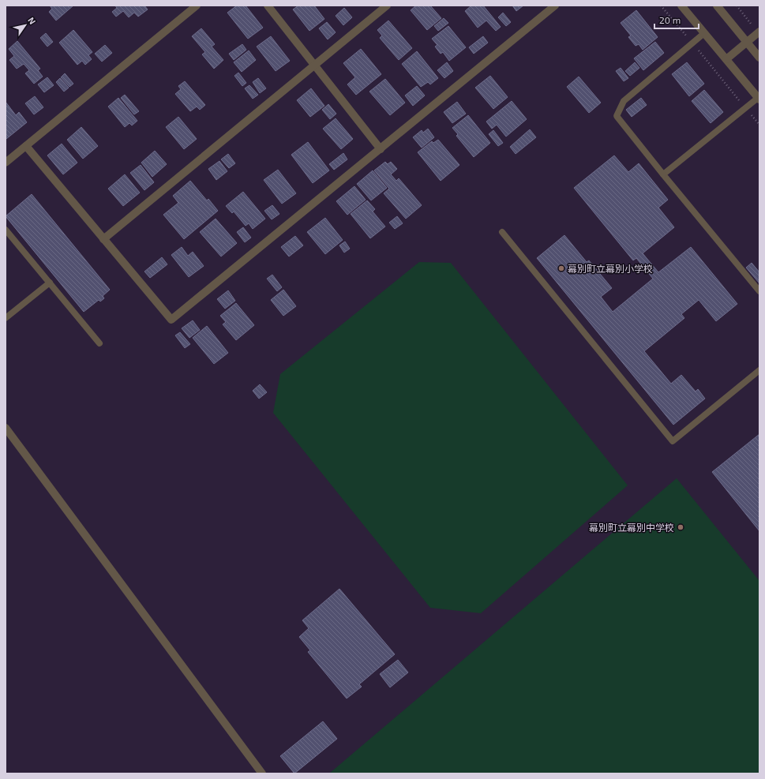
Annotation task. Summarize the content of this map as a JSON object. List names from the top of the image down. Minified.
{"places":["幕別町立幕別小学校","幕別町立幕別中学校"],"scale_bar":"20 m","north":"top right"}
